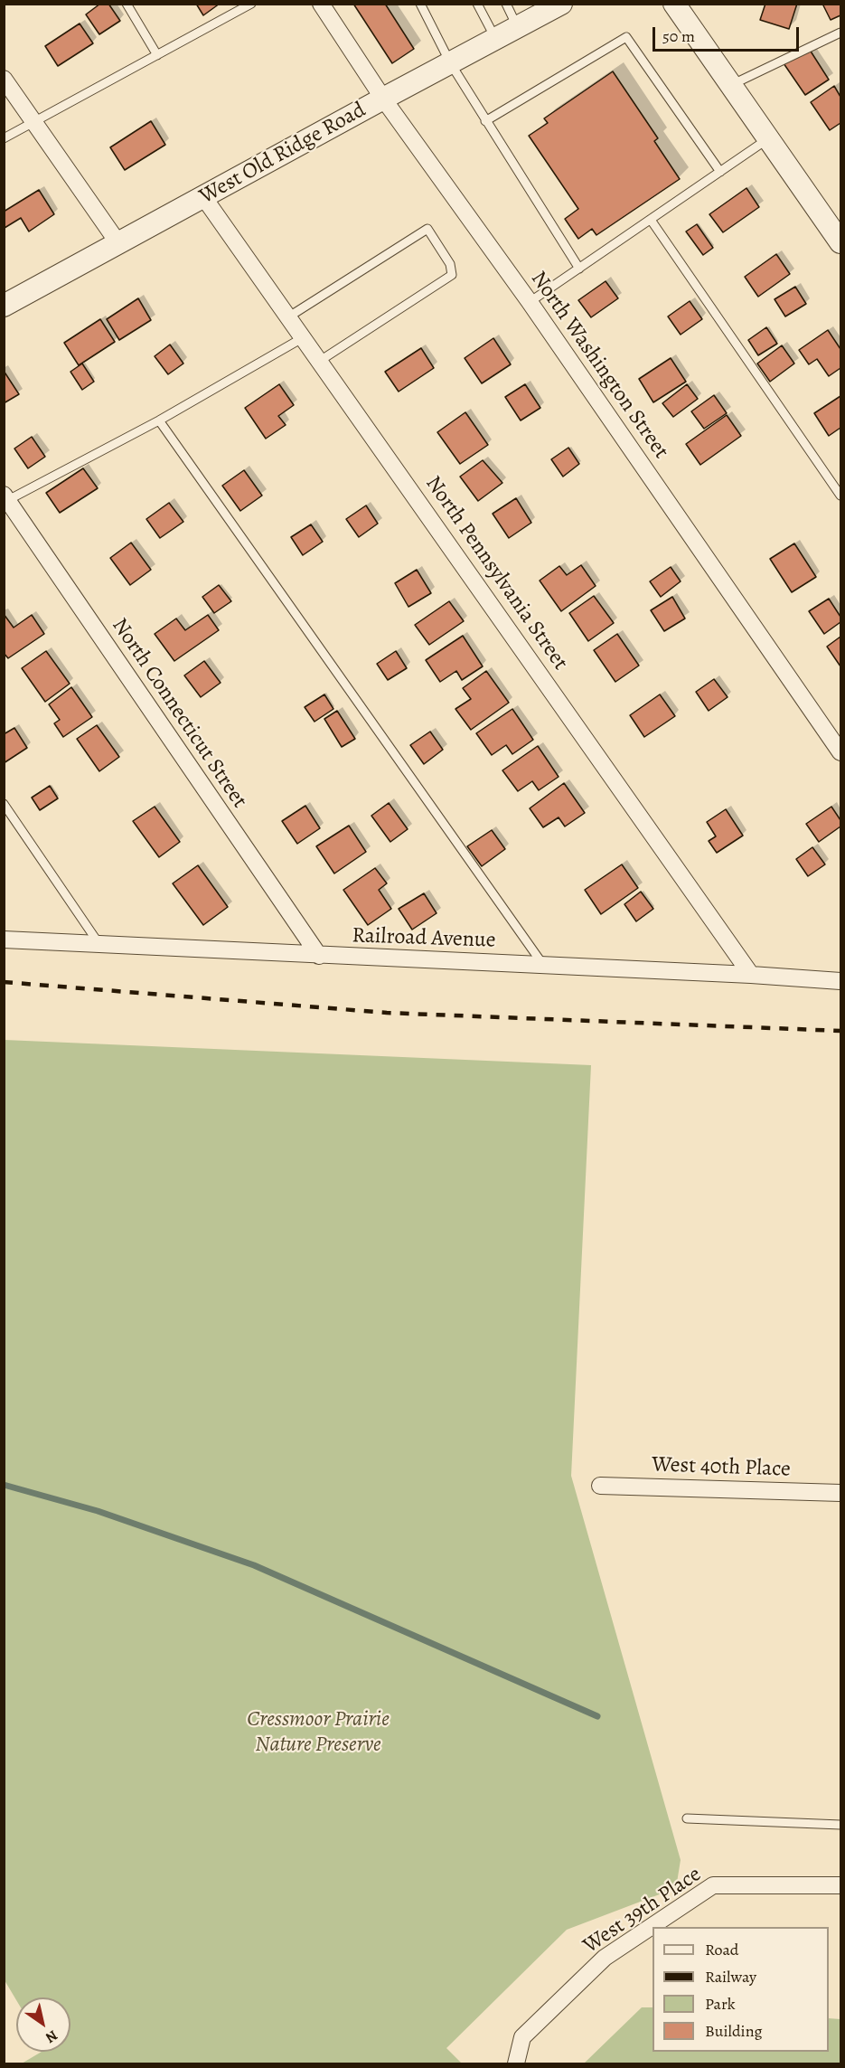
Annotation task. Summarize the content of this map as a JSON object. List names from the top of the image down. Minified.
{"streets":{"street":["West Old Ridge Road","North Washington Street","North Pennsylvania Street","North Connecticut Street","Railroad Avenue","West 40th Place","West 39th Place"]},"crossings":[["West Old Ridge Road","North Washington Street"],["West Old Ridge Road","North Pennsylvania Street"],["North Pennsylvania Street","Railroad Avenue"],["North Connecticut Street","Railroad Avenue"]],"parks":["Cressmoor Prairie Nature Preserve"],"legend":["Road","Railway","Park","Building"],"scale_bar":"50 m","north":"bottom right"}
